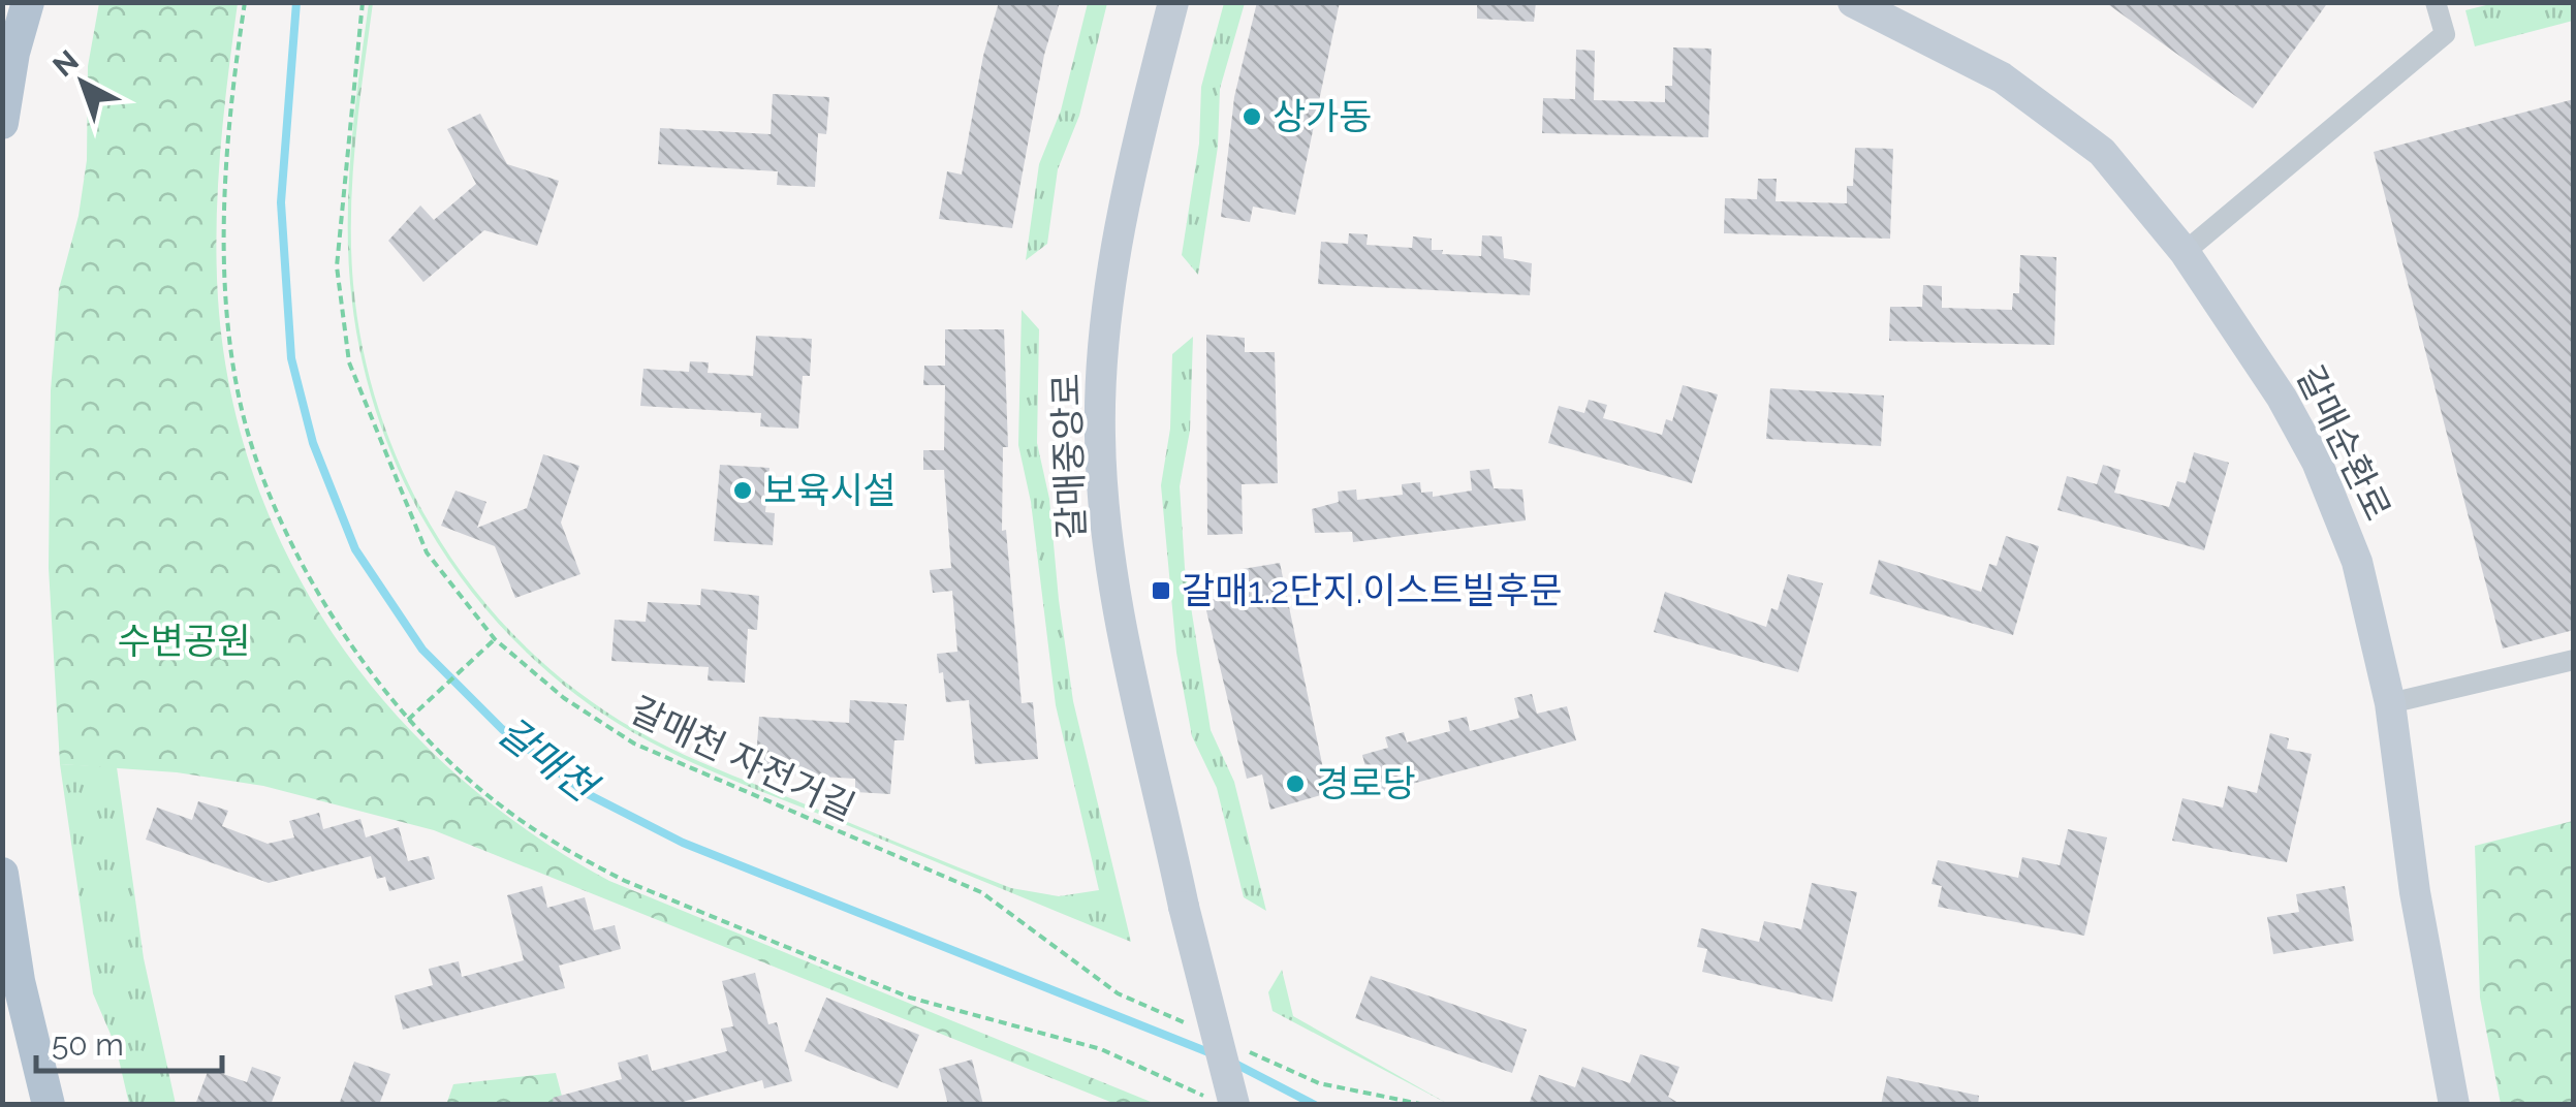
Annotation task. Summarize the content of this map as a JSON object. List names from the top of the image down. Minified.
{"streets":{"street":["갈매순환로","갈매중앙로"],"path":["갈매천 자전거길"]},"water":["갈매천"],"parks":["수변공원"],"places":{"other":["상가동","보육시설","경로당"],"transit":["갈매1.2단지.이스트빌후문"]},"scale_bar":"50 m","north":"top left"}
